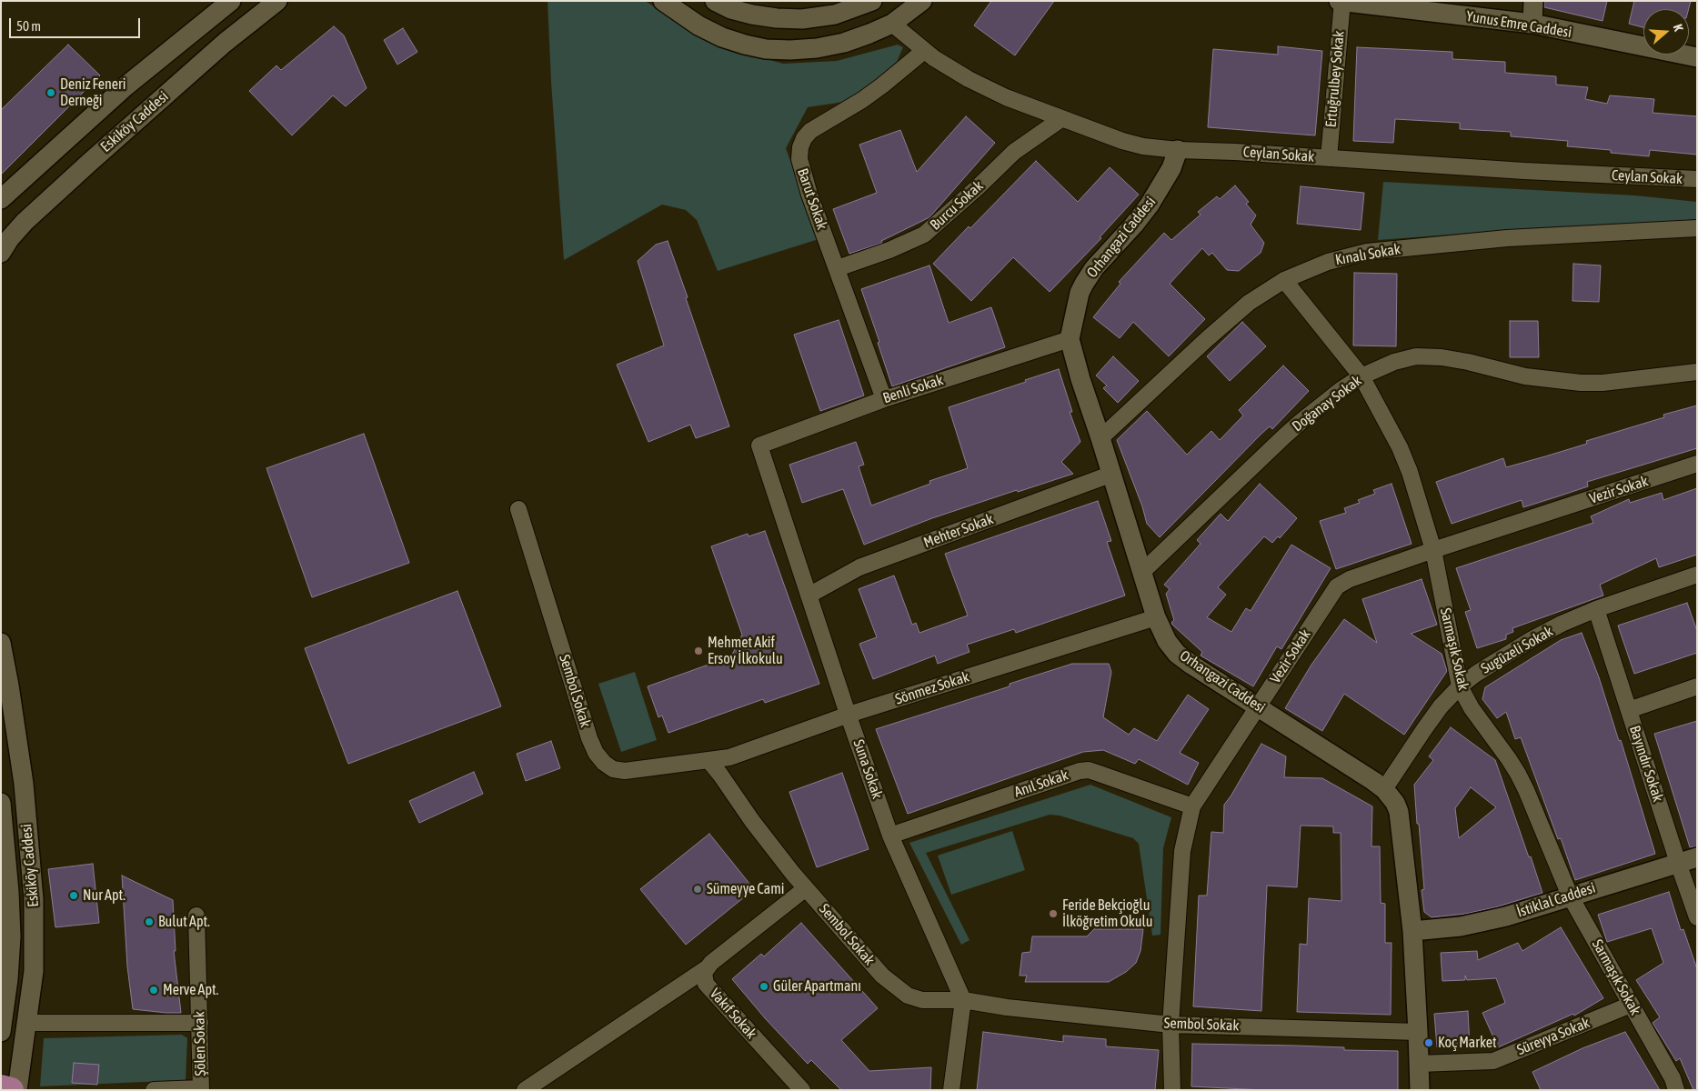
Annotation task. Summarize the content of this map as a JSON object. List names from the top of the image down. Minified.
{"streets":{"street":["Yunus Emre Caddesi","Ertuğrulbey Sokak","Eskiköy Caddesi","Ceylan Sokak","Barut Sokak","Burcu Sokak","Orhangazi Caddesi","Kınalı Sokak","Benli Sokak","Doğanay Sokak","Vezir Sokak","Mehter Sokak","Sarmaşık Sokak","Sugüzeli Sokak","Sönmez Sokak","Sembol Sokak","Bayındır Sokak","Suna Sokak","Anıl Sokak","İstiklal Caddesi","Vakıf Sokak","Süreyya Sokak","Şölen Sokak"]},"crossings":[["Yunus Emre Caddesi","Ertuğrulbey Sokak"],["Ertuğrulbey Sokak","Ceylan Sokak"],["Ceylan Sokak","Barut Sokak"],["Ceylan Sokak","Burcu Sokak"],["Ceylan Sokak","Orhangazi Caddesi"],["Barut Sokak","Burcu Sokak"],["Barut Sokak","Benli Sokak"],["Orhangazi Caddesi","Kınalı Sokak"],["Orhangazi Caddesi","Benli Sokak"],["Orhangazi Caddesi","Doğanay Sokak"],["Orhangazi Caddesi","Vezir Sokak"],["Orhangazi Caddesi","Mehter Sokak"],["Orhangazi Caddesi","Sugüzeli Sokak"],["Orhangazi Caddesi","Sönmez Sokak"],["Orhangazi Caddesi","Sembol Sokak"],["Orhangazi Caddesi","İstiklal Caddesi"],["Orhangazi Caddesi","Süreyya Sokak"],["Kınalı Sokak","Sarmaşık Sokak"],["Benli Sokak","Suna Sokak"],["Doğanay Sokak","Sarmaşık Sokak"],["Vezir Sokak","Sarmaşık Sokak"],["Vezir Sokak","Sembol Sokak"],["Vezir Sokak","Anıl Sokak"],["Mehter Sokak","Suna Sokak"],["Sarmaşık Sokak","Sugüzeli Sokak"],["Sarmaşık Sokak","İstiklal Caddesi"],["Sarmaşık Sokak","Süreyya Sokak"],["Sugüzeli Sokak","Bayındır Sokak"],["Sönmez Sokak","Sembol Sokak"],["Sönmez Sokak","Suna Sokak"],["Sembol Sokak","Suna Sokak"],["Sembol Sokak","Vakıf Sokak"],["Bayındır Sokak","İstiklal Caddesi"],["Suna Sokak","Anıl Sokak"]],"places":["Deniz Feneri Derneği","Mehmet Akif Ersoy İlkokulu","Sümeyye Cami","Nur Apt.","Feride Bekçioğlu İlköğretim Okulu","Bulut Apt.","Güler Apartmanı","Merve Apt.","Koç Market"],"scale_bar":"50 m","north":"right"}
